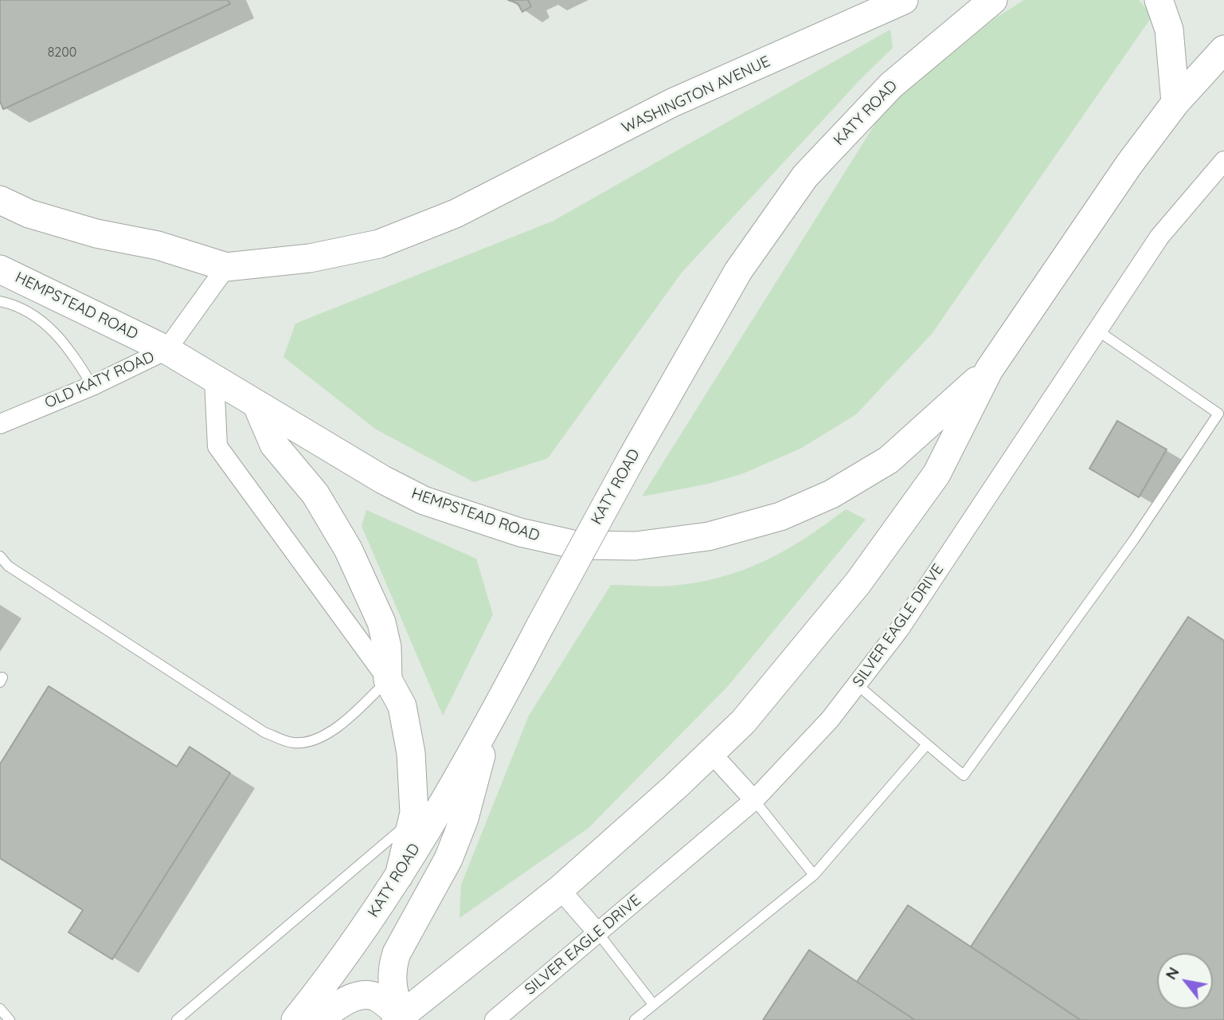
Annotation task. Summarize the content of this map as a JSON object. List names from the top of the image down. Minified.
{"streets":{"main road":["WASHINGTON AVENUE","KATY ROAD","HEMPSTEAD ROAD"],"street":["OLD KATY ROAD","SILVER EAGLE DRIVE"]},"crossings":[["WASHINGTON AVENUE","OLD KATY ROAD"],["HEMPSTEAD ROAD","OLD KATY ROAD"]],"house_numbers":["8200"],"north":"top left"}
